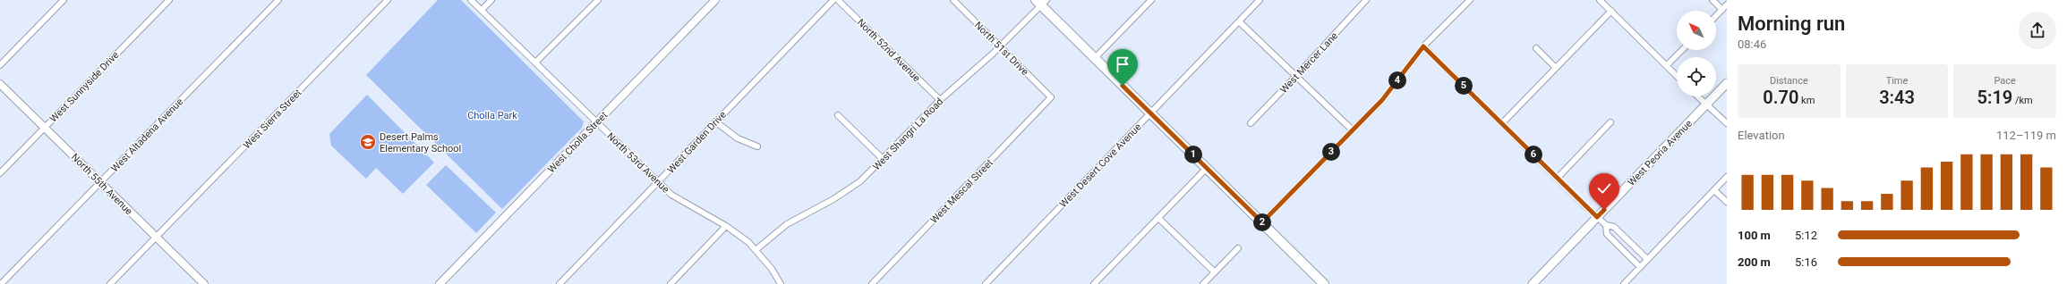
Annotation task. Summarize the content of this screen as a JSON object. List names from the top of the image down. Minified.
{"streets":{"main road":["West Peoria Avenue"],"street":["North 51st Drive","North 52nd Avenue","West Mercer Lane","West Sunnyside Drive","West Sierra Street","West Shangri La Road","West Altadena Avenue","West Cholla Street","West Garden Drive","North 53rd Avenue","West Desert Cove Avenue","North 55th Avenue","West Mescal Street"]},"crossings":[["North 51st Drive","West Shangri La Road"],["North 51st Drive","West Mescal Street"],["North 52nd Avenue","West Shangri La Road"],["West Sunnyside Drive","North 55th Avenue"],["West Sierra Street","North 55th Avenue"],["West Shangri La Road","North 53rd Avenue"],["West Altadena Avenue","North 55th Avenue"],["West Cholla Street","North 53rd Avenue"],["West Garden Drive","North 53rd Avenue"]],"parks":["Cholla Park"],"places":{"school or university":["Desert Palms Elementary School"]},"north":"top left","page":{"heading":["Morning run","08:46"],"stats":[["Distance","0.70 km"],["Time","3:43"],["Pace","5:19 /km"]],"pins":["4","5","3","1","6","2"],"chart":["Elevation","112–119 m"],"list":[{"name":"100 m","note":"5:12"},{"name":"200 m","note":"5:16"}]}}
